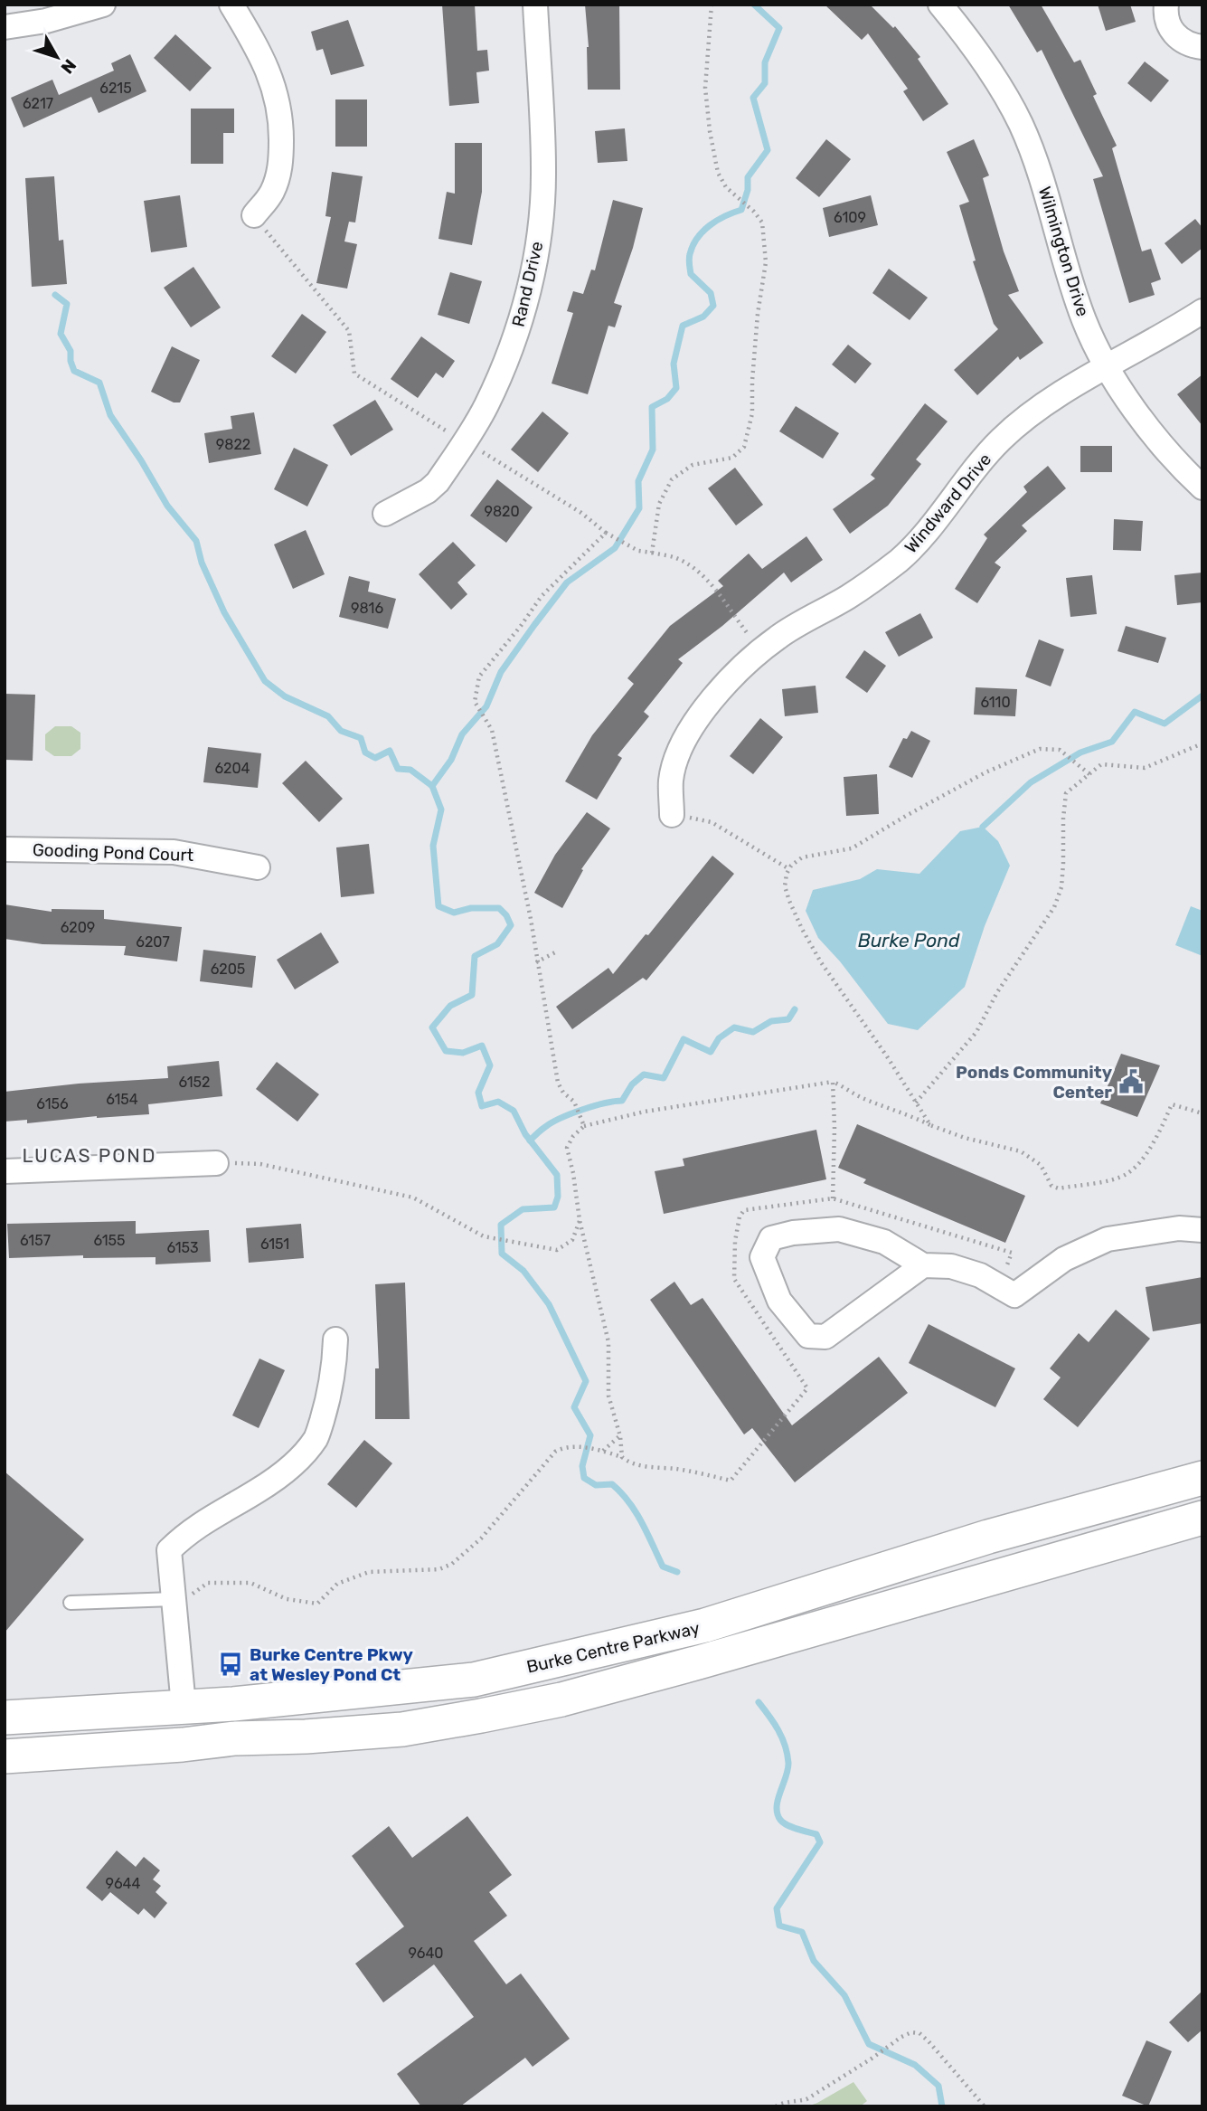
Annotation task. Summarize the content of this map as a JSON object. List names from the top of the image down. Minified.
{"streets":{"main road":["Burke Centre Parkway"],"street":["Wilmington Drive","Rand Drive","Windward Drive","Gooding Pond Court"]},"crossings":[["Wilmington Drive","Windward Drive"]],"districts":["LUCAS POND"],"water":["Burke Pond"],"places":{"public building":["Ponds Community Center"],"bus stop":["Burke Centre Pkwy at Wesley Pond Ct"]},"house_numbers":["6215","6217","6109","9822","9820","9816","6110","6204","6209","6207","6205","6152","6154","6156","6157","6155","6151","6153","9644","9640"],"north":"bottom right"}
